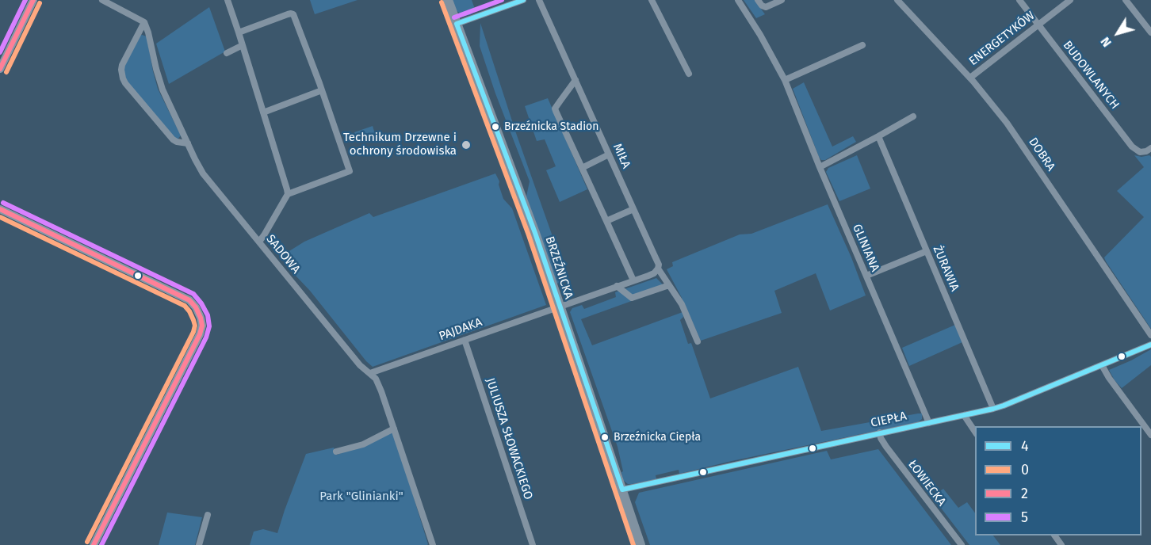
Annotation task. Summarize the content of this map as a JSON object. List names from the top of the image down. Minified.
{"streets":{"main road":["BRZEŹNICKA"],"street":["ENERGETYKÓW","BUDOWLANYCH","DOBRA","MIŁA","GLINIANA","SADOWA","ŻURAWIA","PAJDAKA","CIEPŁA","JULIUSZA SŁOWACKIEGO","ŁOWIECKA"]},"crossings":[["ENERGETYKÓW","BUDOWLANYCH"],["ENERGETYKÓW","DOBRA"],["GLINIANA","CIEPŁA"],["SADOWA","PAJDAKA"],["BRZEŹNICKA","PAJDAKA"],["BRZEŹNICKA","CIEPŁA"],["ŻURAWIA","CIEPŁA"],["PAJDAKA","JULIUSZA SŁOWACKIEGO"],["CIEPŁA","ŁOWIECKA"]],"parks":["Park \"Glinianki\""],"places":["Brzeźnicka Stadion","Technikum Drzewne i ochrony środowiska","Brzeźnicka Ciepła"],"lines":["transit line 4","transit line 2","transit line 5","transit line 0"],"legend":["4","0","2","5"],"north":"bottom left"}
